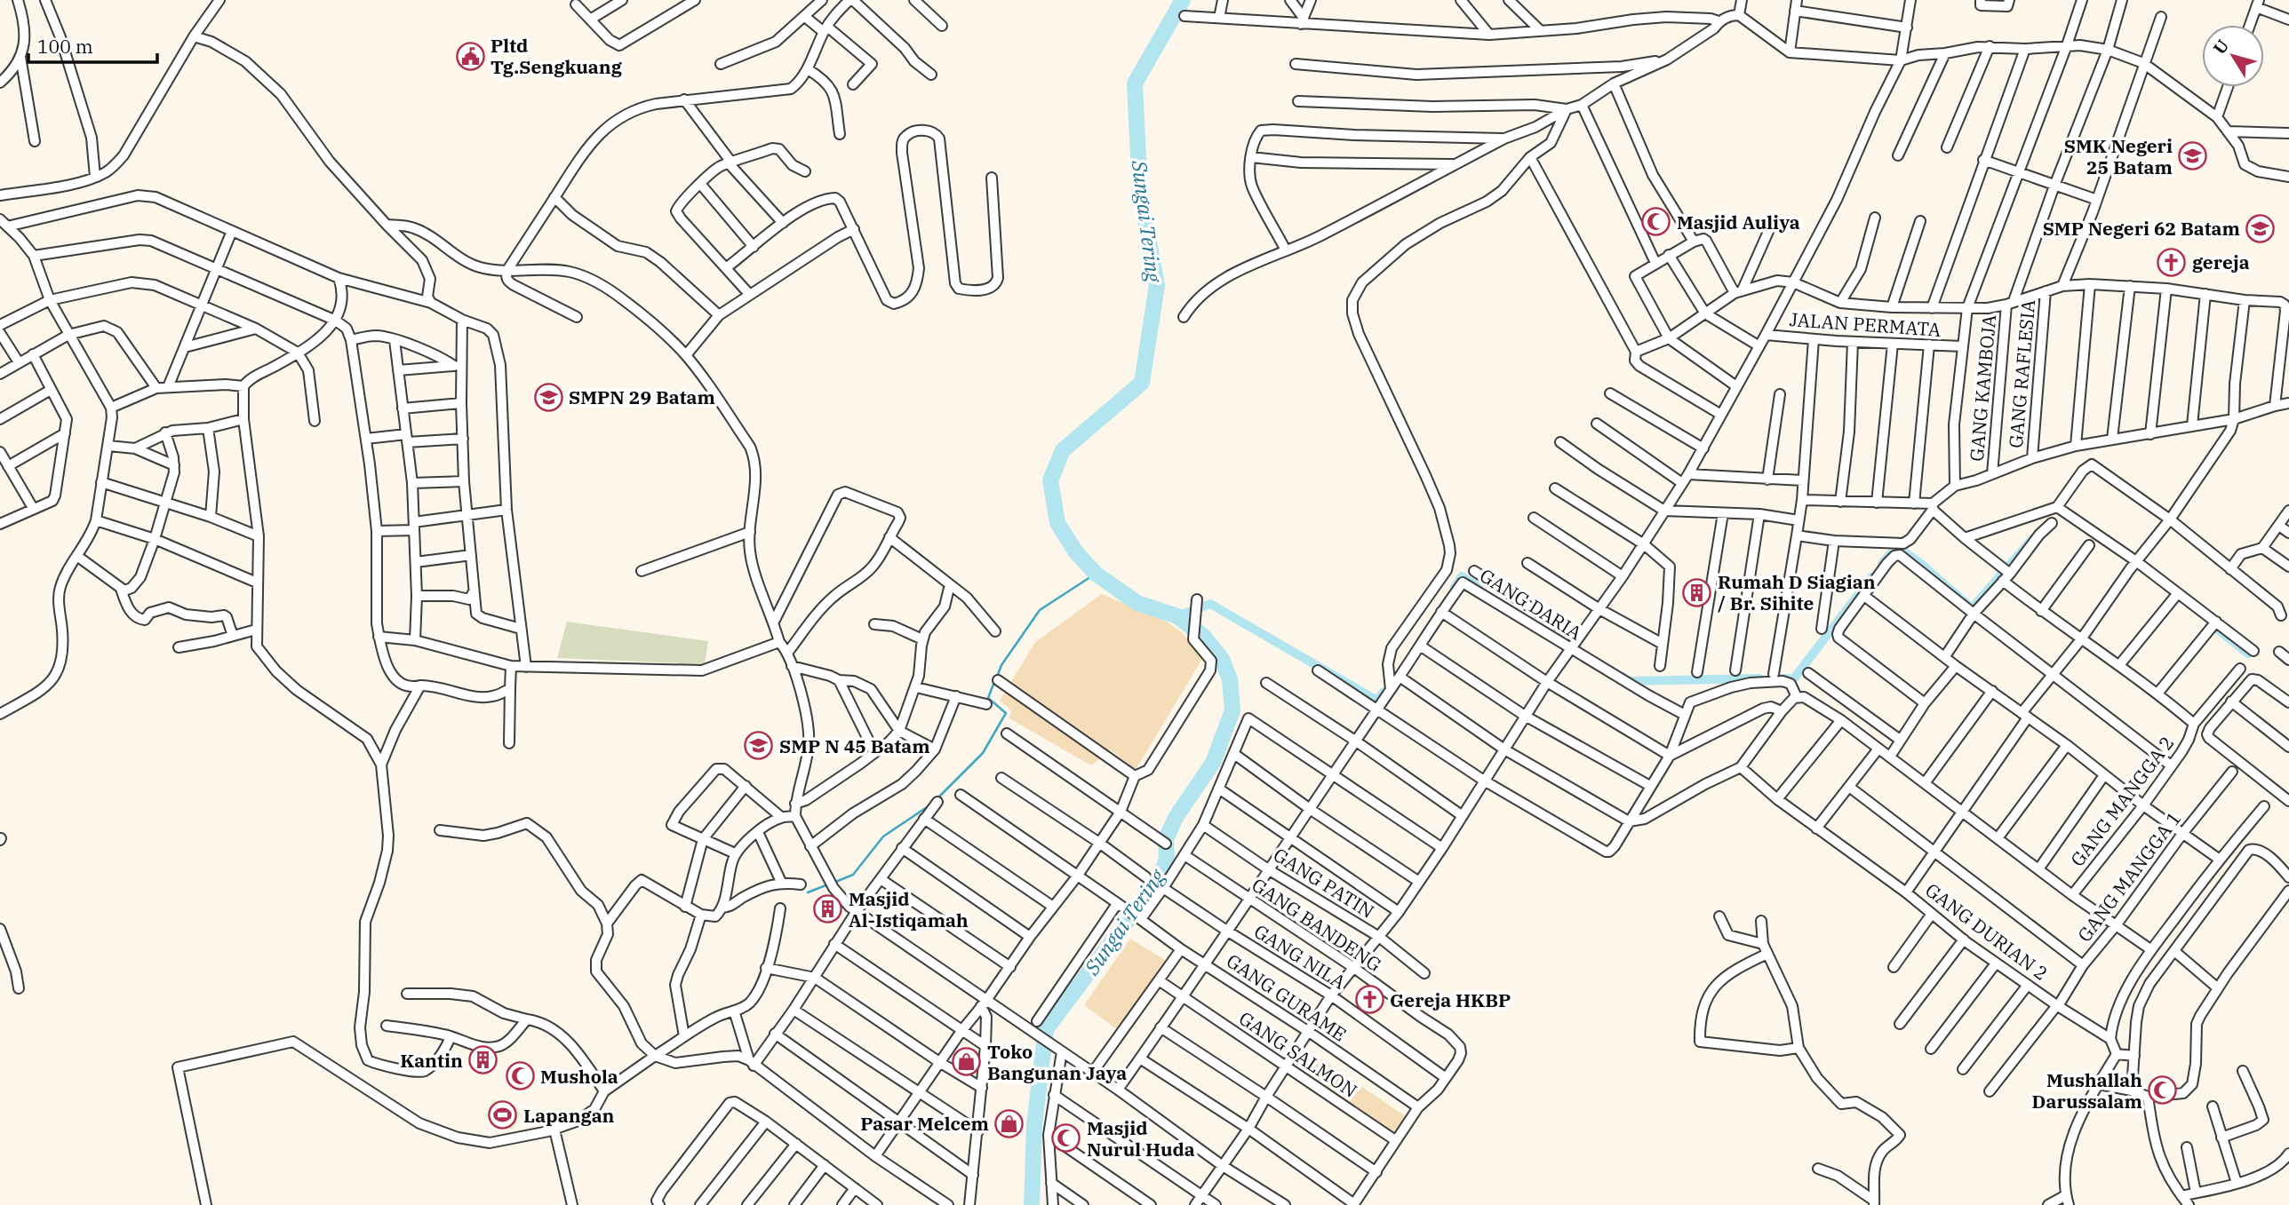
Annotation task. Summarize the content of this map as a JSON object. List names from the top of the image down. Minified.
{"streets":{"street":["JALAN PERMATA","GANG RAFLESIA","GANG KAMBOJA","GANG DARIA","GANG MANGGA 2","GANG MANGGA 1","GANG PATIN","GANG BANDENG","GANG DURIAN 2","GANG NILA","GANG GURAME","GANG SALMON"]},"crossings":[["GANG DARIA","GANG PATIN"],["GANG DARIA","GANG BANDENG"],["GANG DARIA","GANG NILA"],["GANG DARIA","GANG GURAME"],["GANG DARIA","GANG SALMON"],["GANG MANGGA 1","GANG DURIAN 2"],["GANG BANDENG","GANG NILA"],["GANG BANDENG","GANG GURAME"],["GANG BANDENG","GANG SALMON"]],"water":["Sungai Tering"],"places":{"public building":["Pltd Tg.Sengkuang"],"school or university":["SMK Negeri 25 Batam","SMP Negeri 62 Batam","SMPN 29 Batam","SMP N 45 Batam"],"mosque":["Masjid Auliya","Mushola","Mushallah Darussalam","Masjid Nurul Huda"],"church":["gereja","Gereja HKBP"],"building":["Rumah D Siagian / Br. Sihite","Masjid Al-Istiqamah","Kantin"],"shop":["Toko Bangunan Jaya","Pasar Melcem"],"sports":["Lapangan"]},"scale_bar":"100 m","north":"top left"}
